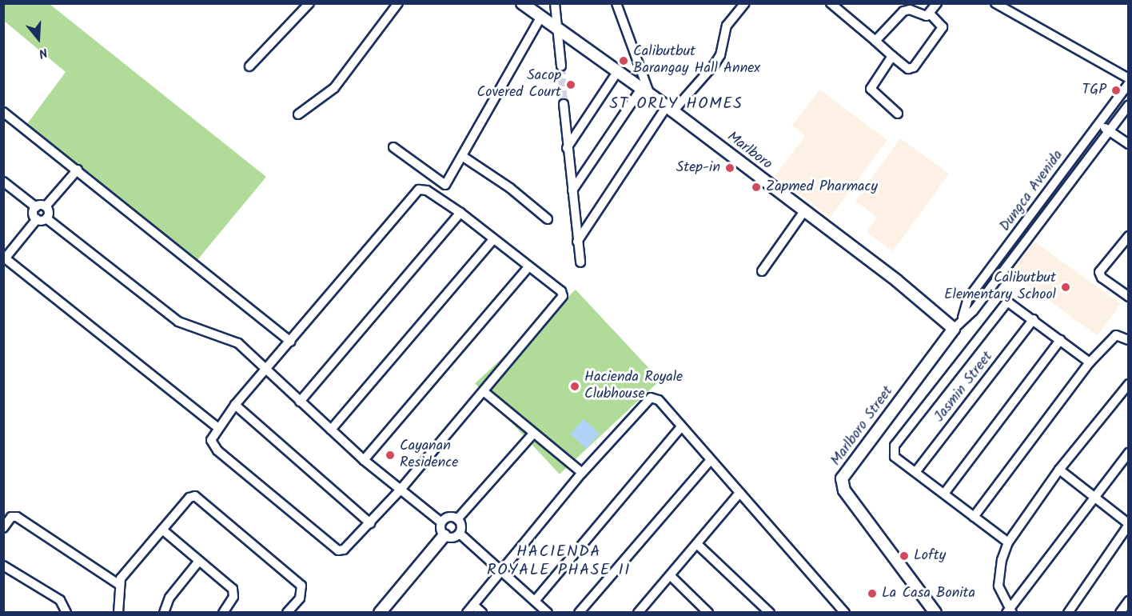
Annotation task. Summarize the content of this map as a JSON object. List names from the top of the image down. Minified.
{"streets":{"street":["Marlboro","Dungca Avenida","Jasmin Street","Marlboro Street"]},"crossings":[["Marlboro","Dungca Avenida"],["Marlboro","Marlboro Street"],["Dungca Avenida","Marlboro Street"]],"districts":["ST ORLY HOMES","HACIENDA ROYALE PHASE II"],"places":["Calibutbut Barangay Hall Annex","Sacop Covered Court","TGP","Step-in","Zapmed Pharmacy","Calibutbut Elementary School","Hacienda Royale Clubhouse","Cayanan Residence","Lofty","La Casa Bonita"],"north":"bottom"}
